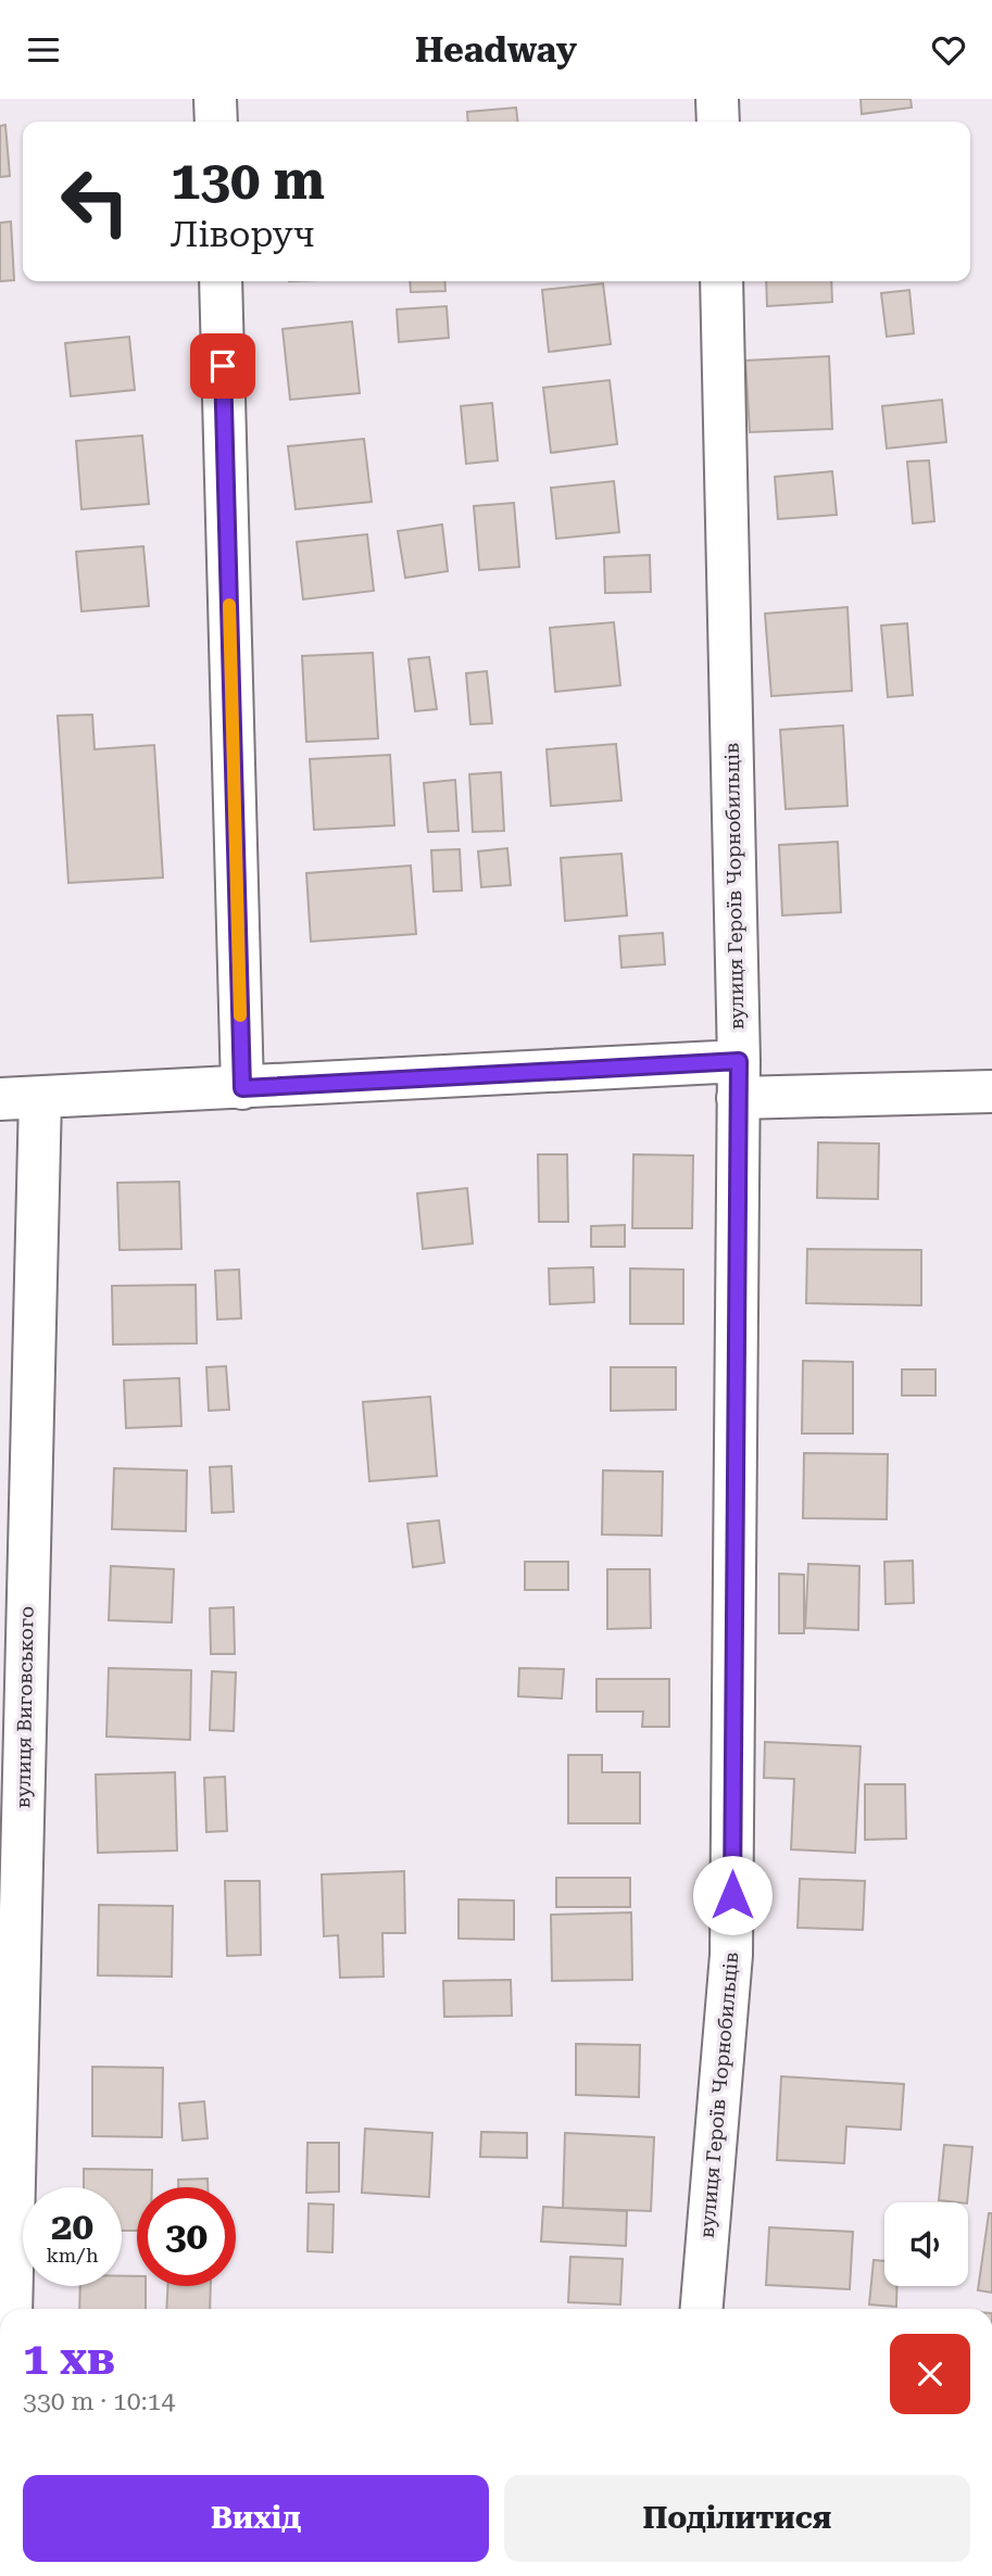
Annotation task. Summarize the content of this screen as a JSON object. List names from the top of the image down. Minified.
{"streets":{"street":["вулиця Героїв Чорнобильців","вулиця Виговського"]},"page":{"header":"Headway","turn":["130 m","Ліворуч"],"speed":"20 km/h","limit":"30","heading":["1 хв","330 m · 10:14"],"buttons":["Вихід","Поділитися"]}}
